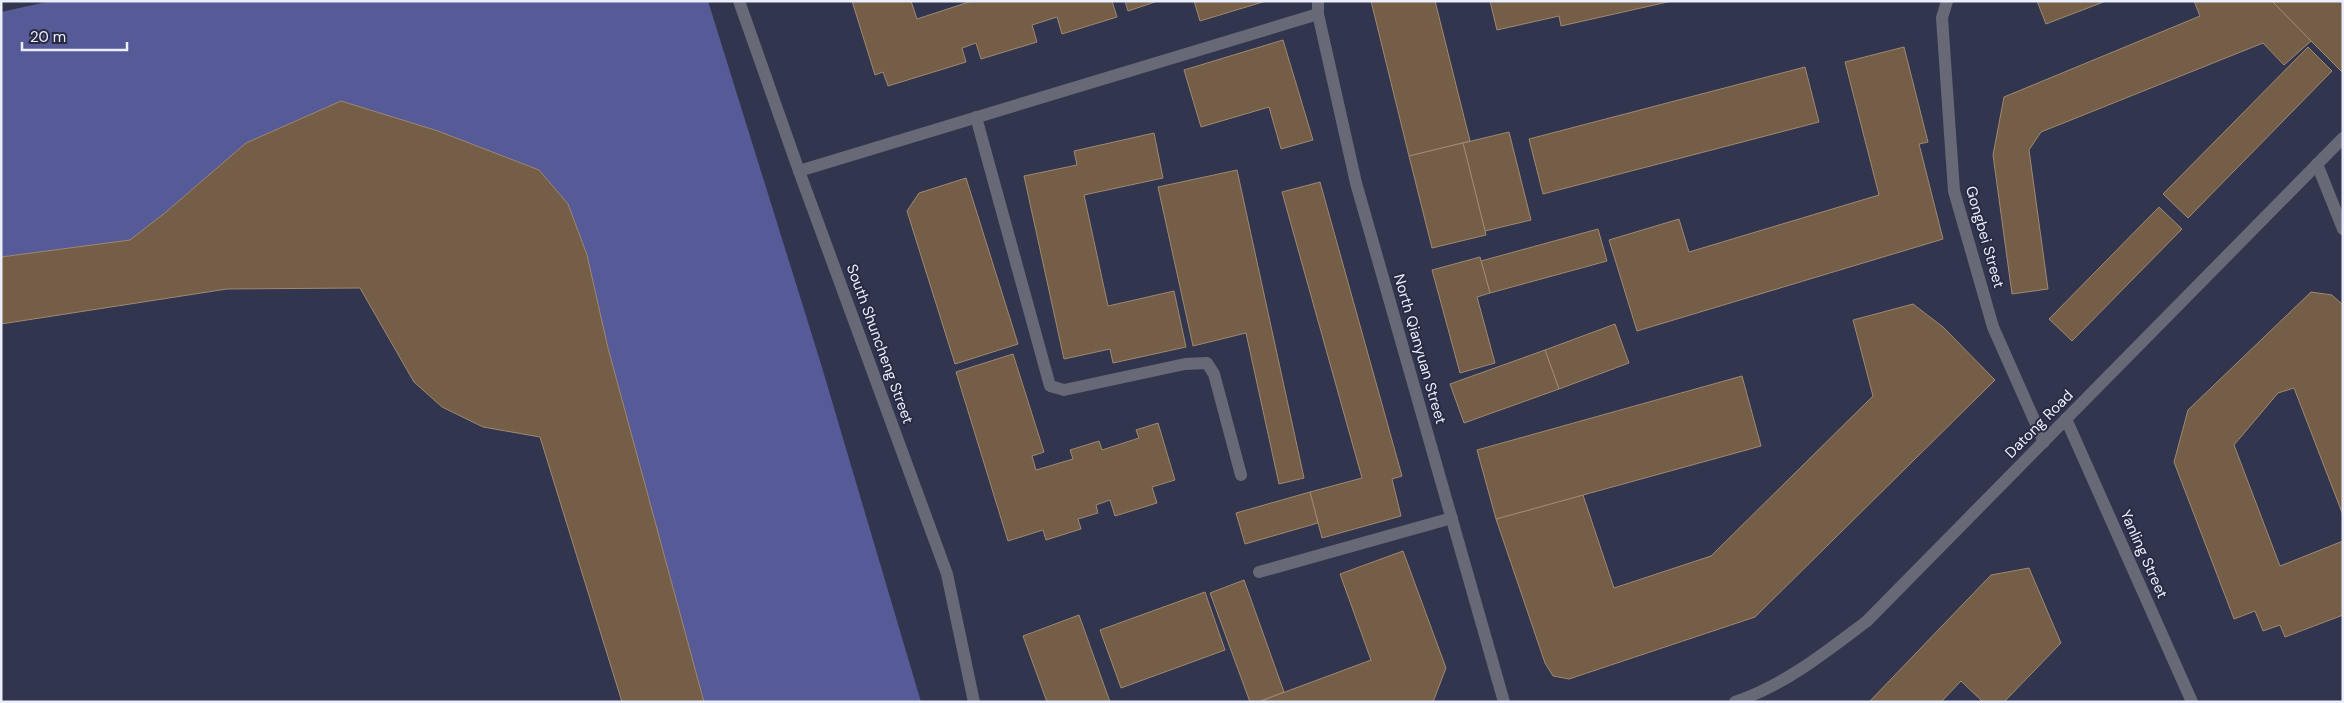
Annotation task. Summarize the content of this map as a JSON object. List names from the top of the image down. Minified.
{"streets":{"street":["Gongbei Street","South Shuncheng Street","North Qianyuan Street","Datong Road","Yanling Street"]},"crossings":[["Gongbei Street","Datong Road"],["Datong Road","Yanling Street"]],"scale_bar":"20 m"}
